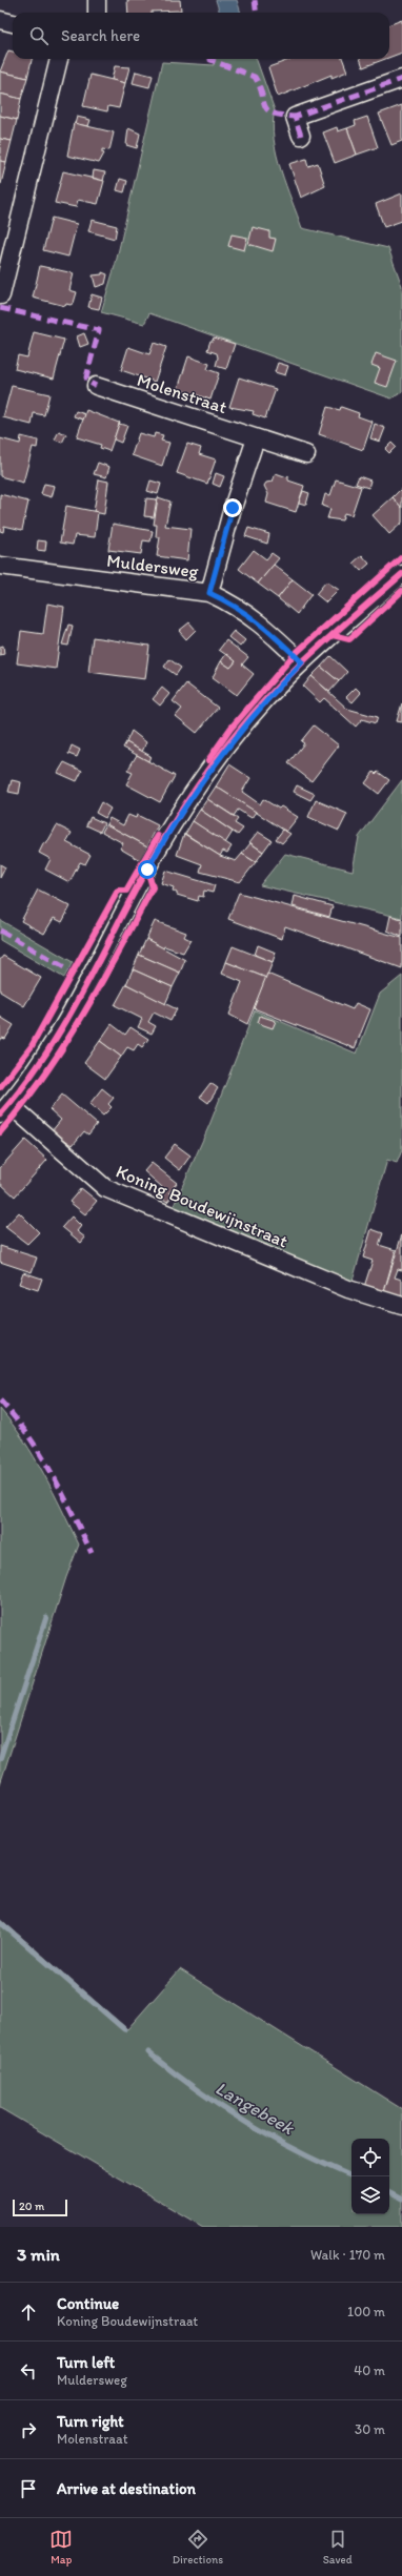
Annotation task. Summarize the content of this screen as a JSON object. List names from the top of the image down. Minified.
{"streets":{"street":["Molenstraat","Muldersweg","Koning Boudewijnstraat"]},"crossings":[["Muldersweg","Koning Boudewijnstraat"]],"water":["Langebeek"],"scale_bar":"20 m","page":{"search":"Search here","scale":"20 m","heading":["3 min","Walk · 170 m"],"list":[["Continue","Koning Boudewijnstraat","100 m"],["Turn left","Muldersweg","40 m"],["Turn right","Molenstraat","30 m"],"Arrive at destination"],"nav":["Map","Directions","Saved"]}}
